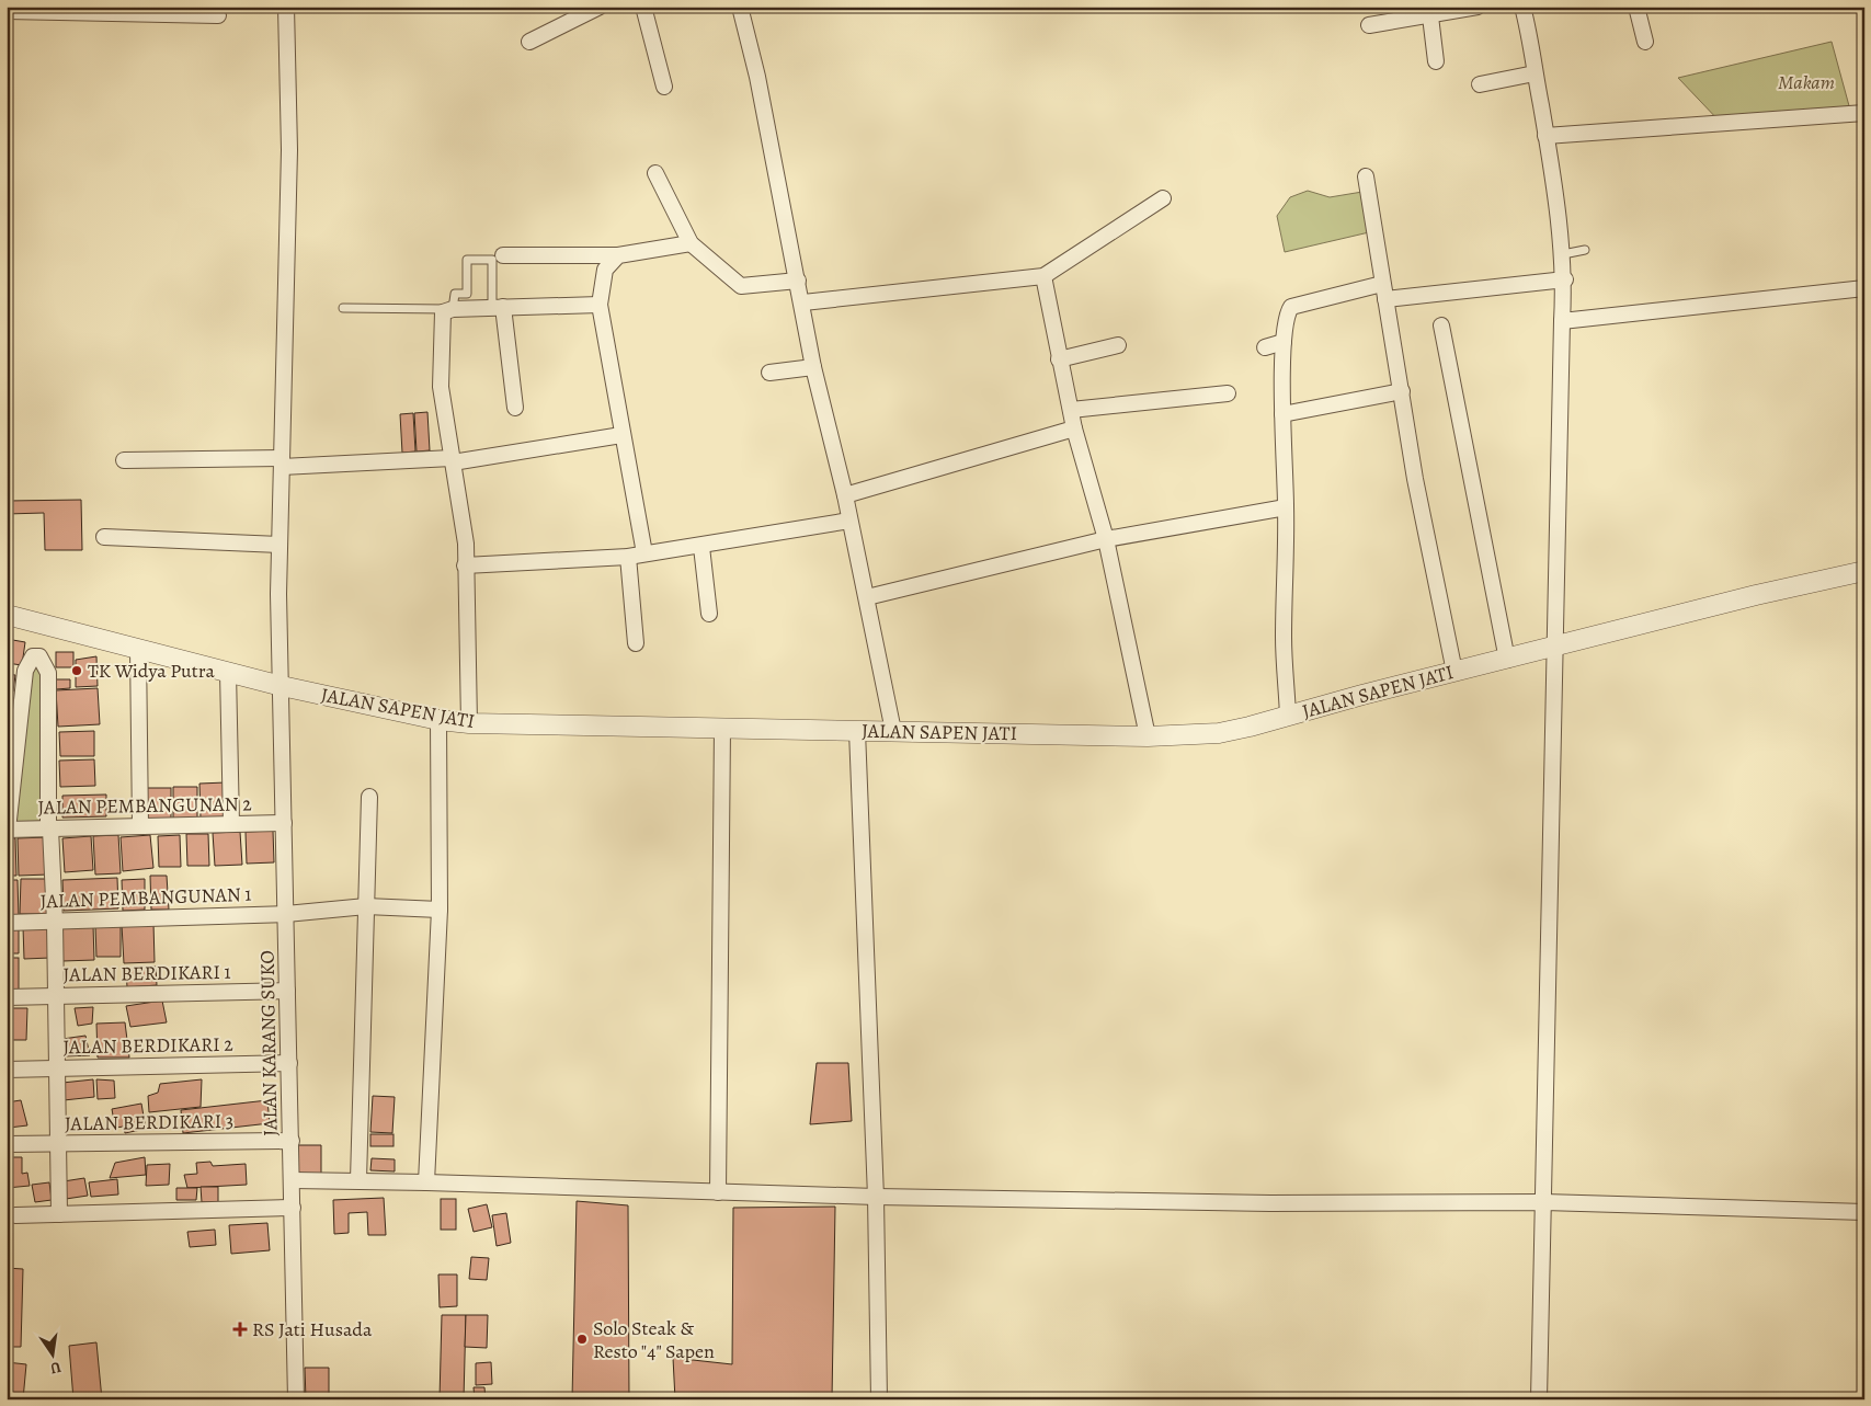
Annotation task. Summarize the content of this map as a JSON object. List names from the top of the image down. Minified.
{"streets":{"street":["JALAN SAPEN JATI","JALAN PEMBANGUNAN 2","JALAN PEMBANGUNAN 1","JALAN BERDIKARI 1","JALAN KARANG SUKO","JALAN BERDIKARI 2","JALAN BERDIKARI 3"]},"crossings":[["JALAN SAPEN JATI","JALAN KARANG SUKO"],["JALAN PEMBANGUNAN 2","JALAN KARANG SUKO"],["JALAN PEMBANGUNAN 1","JALAN KARANG SUKO"],["JALAN BERDIKARI 1","JALAN KARANG SUKO"],["JALAN KARANG SUKO","JALAN BERDIKARI 2"],["JALAN KARANG SUKO","JALAN BERDIKARI 3"]],"parks":["Makam"],"places":{"other":["TK Widya Putra","Solo Steak & Resto \"4\" Sapen"],"health":["RS Jati Husada"]},"north":"bottom"}
